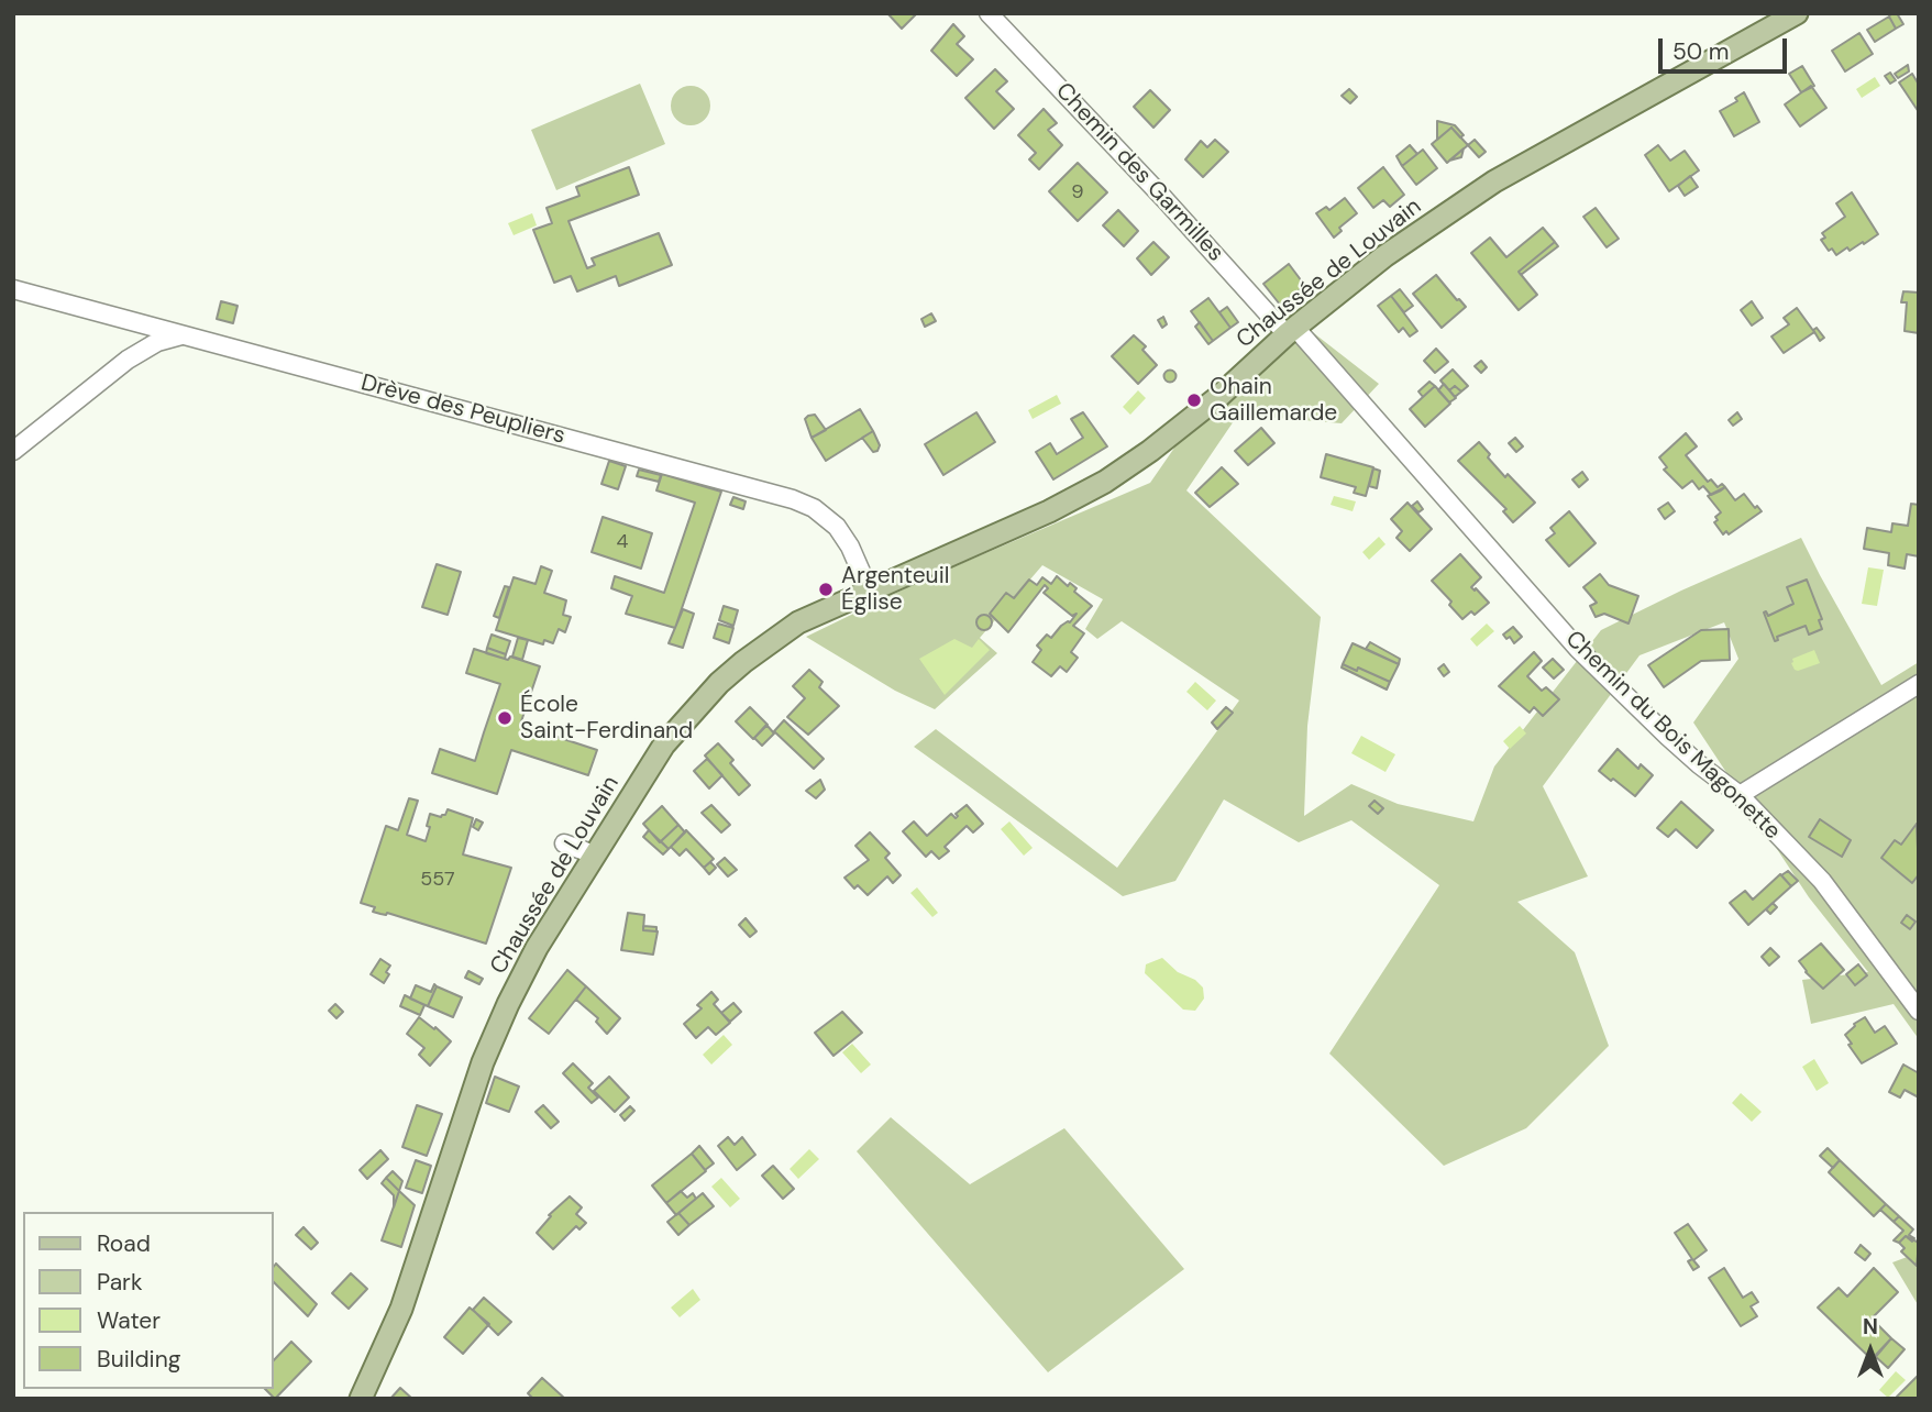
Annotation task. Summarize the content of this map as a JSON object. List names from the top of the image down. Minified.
{"streets":{"main road":["Chaussée de Louvain"],"street":["Chemin des Garmilles","Drève des Peupliers","Chemin du Bois Magonette"]},"crossings":[["Chemin des Garmilles","Chaussée de Louvain"],["Chemin des Garmilles","Chemin du Bois Magonette"],["Chaussée de Louvain","Drève des Peupliers"],["Chaussée de Louvain","Chemin du Bois Magonette"]],"places":["Ohain Gaillemarde","Argenteuil Église","École Saint-Ferdinand"],"house_numbers":["9","4","557"],"legend":["Road","Park","Water","Building"],"scale_bar":"50 m","north":"top"}
